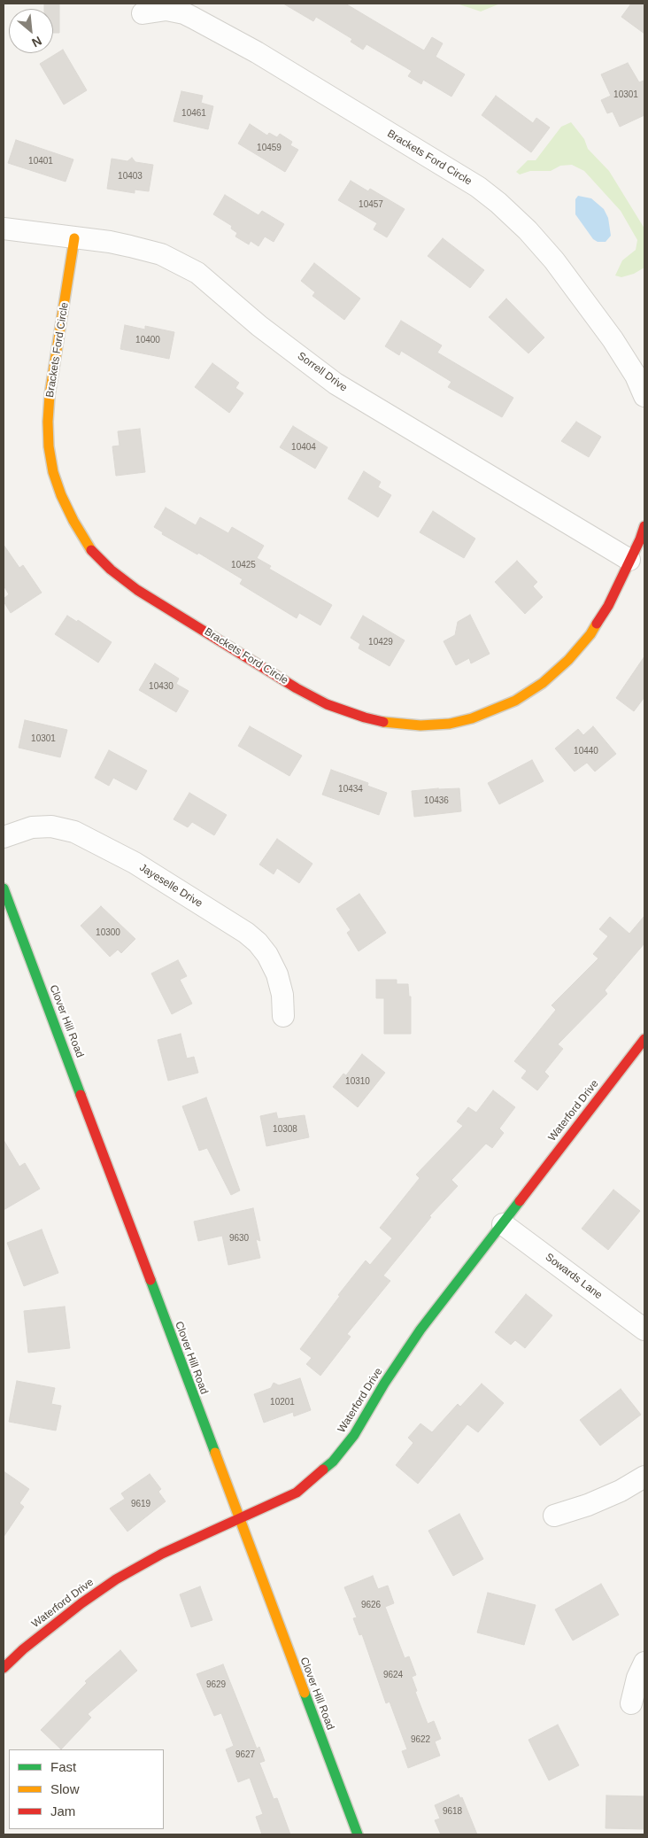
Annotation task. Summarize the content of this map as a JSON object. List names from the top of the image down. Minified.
{"streets":{"street":["Brackets Ford Circle","Sorrell Drive","Jayeselle Drive","Clover Hill Road","Waterford Drive","Sowards Lane"]},"crossings":[["Brackets Ford Circle","Sorrell Drive"],["Clover Hill Road","Waterford Drive"],["Waterford Drive","Sowards Lane"]],"house_numbers":["10301","10461","10459","10401","10403","10457","10400","10404","10425","10429","10430","10301","10440","10434","10436","10300","10310","10308","9630","10201","9619","9626","9624","9629","9622","9627","9618"],"legend":["Fast","Slow","Jam"],"north":"bottom right"}
